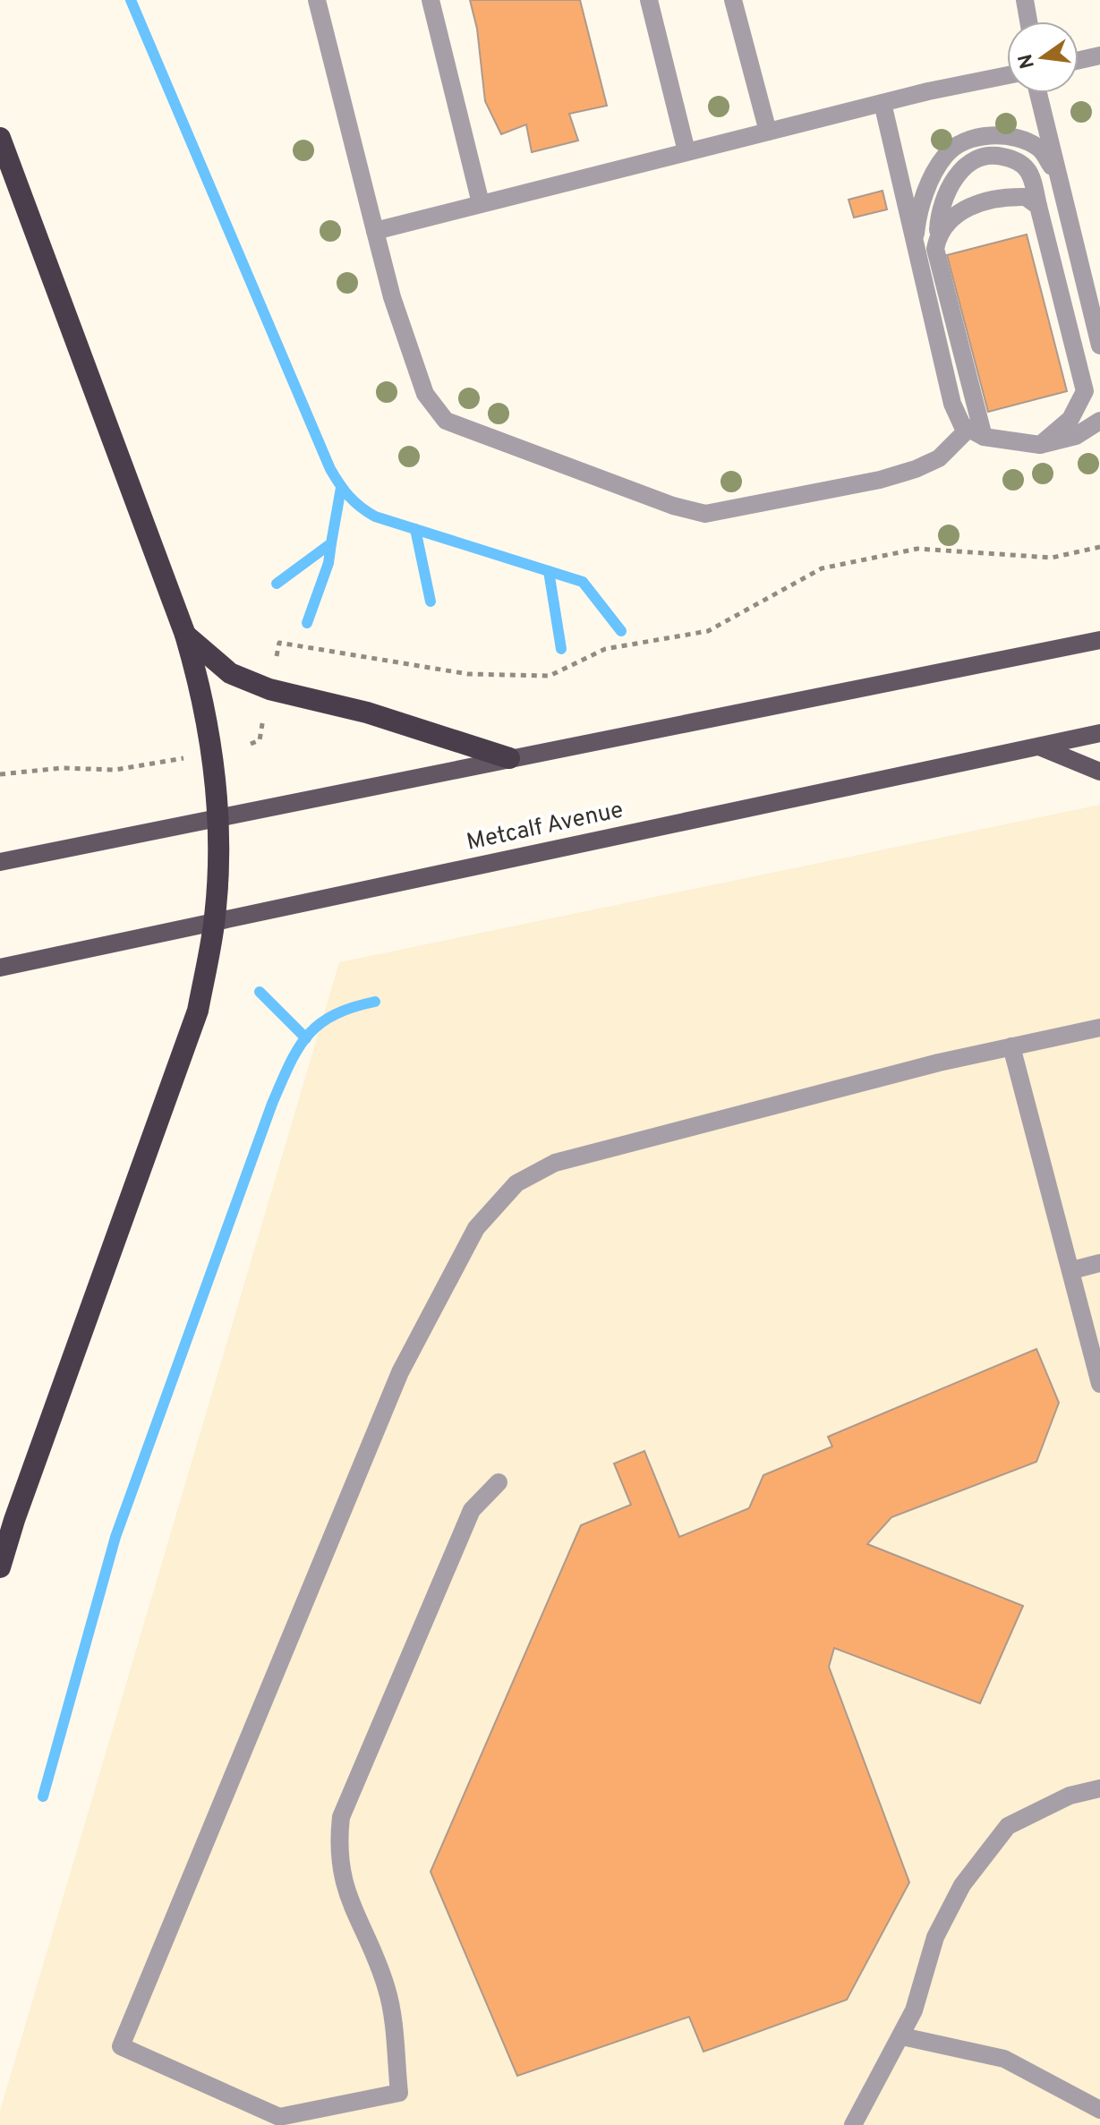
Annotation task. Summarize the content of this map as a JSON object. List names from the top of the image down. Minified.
{"streets":{"main road":["Metcalf Avenue"]},"north":"left"}
